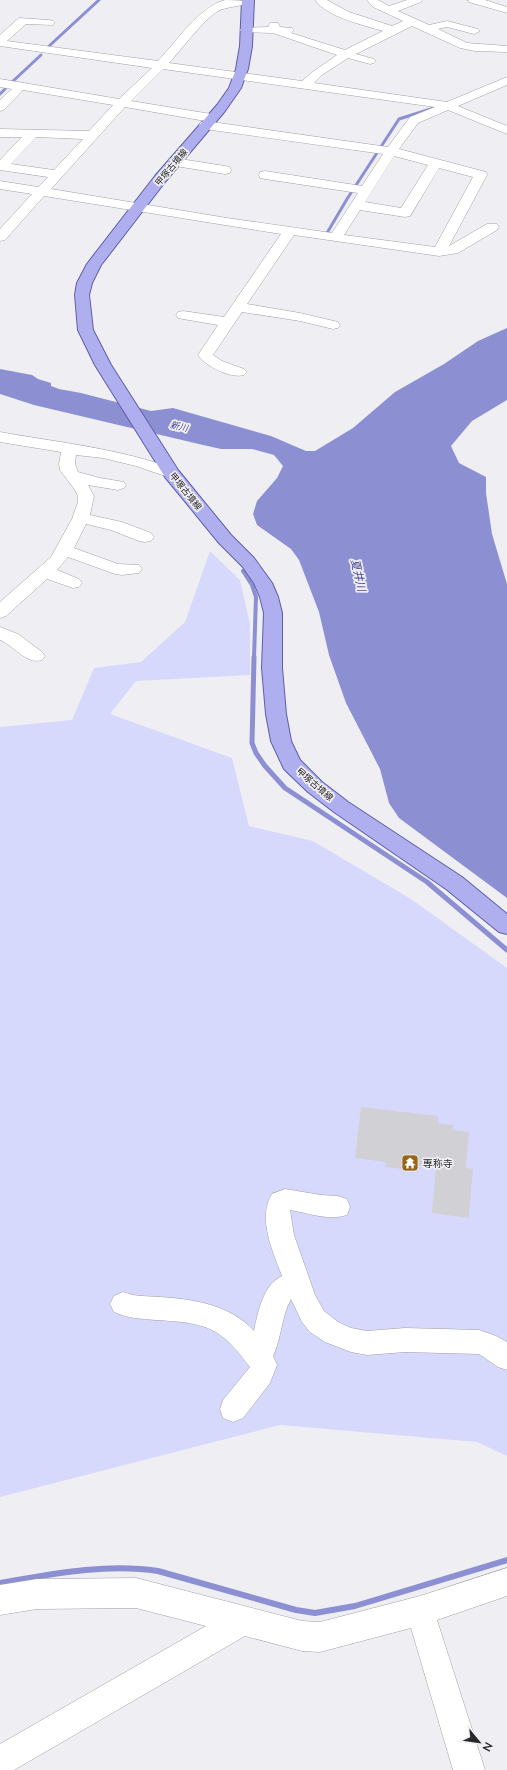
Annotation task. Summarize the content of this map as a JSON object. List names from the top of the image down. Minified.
{"streets":{"main road":["甲塚古墳線"]},"water":["新川","夏井川"],"places":{"temple":["専称寺"]},"north":"bottom right"}
